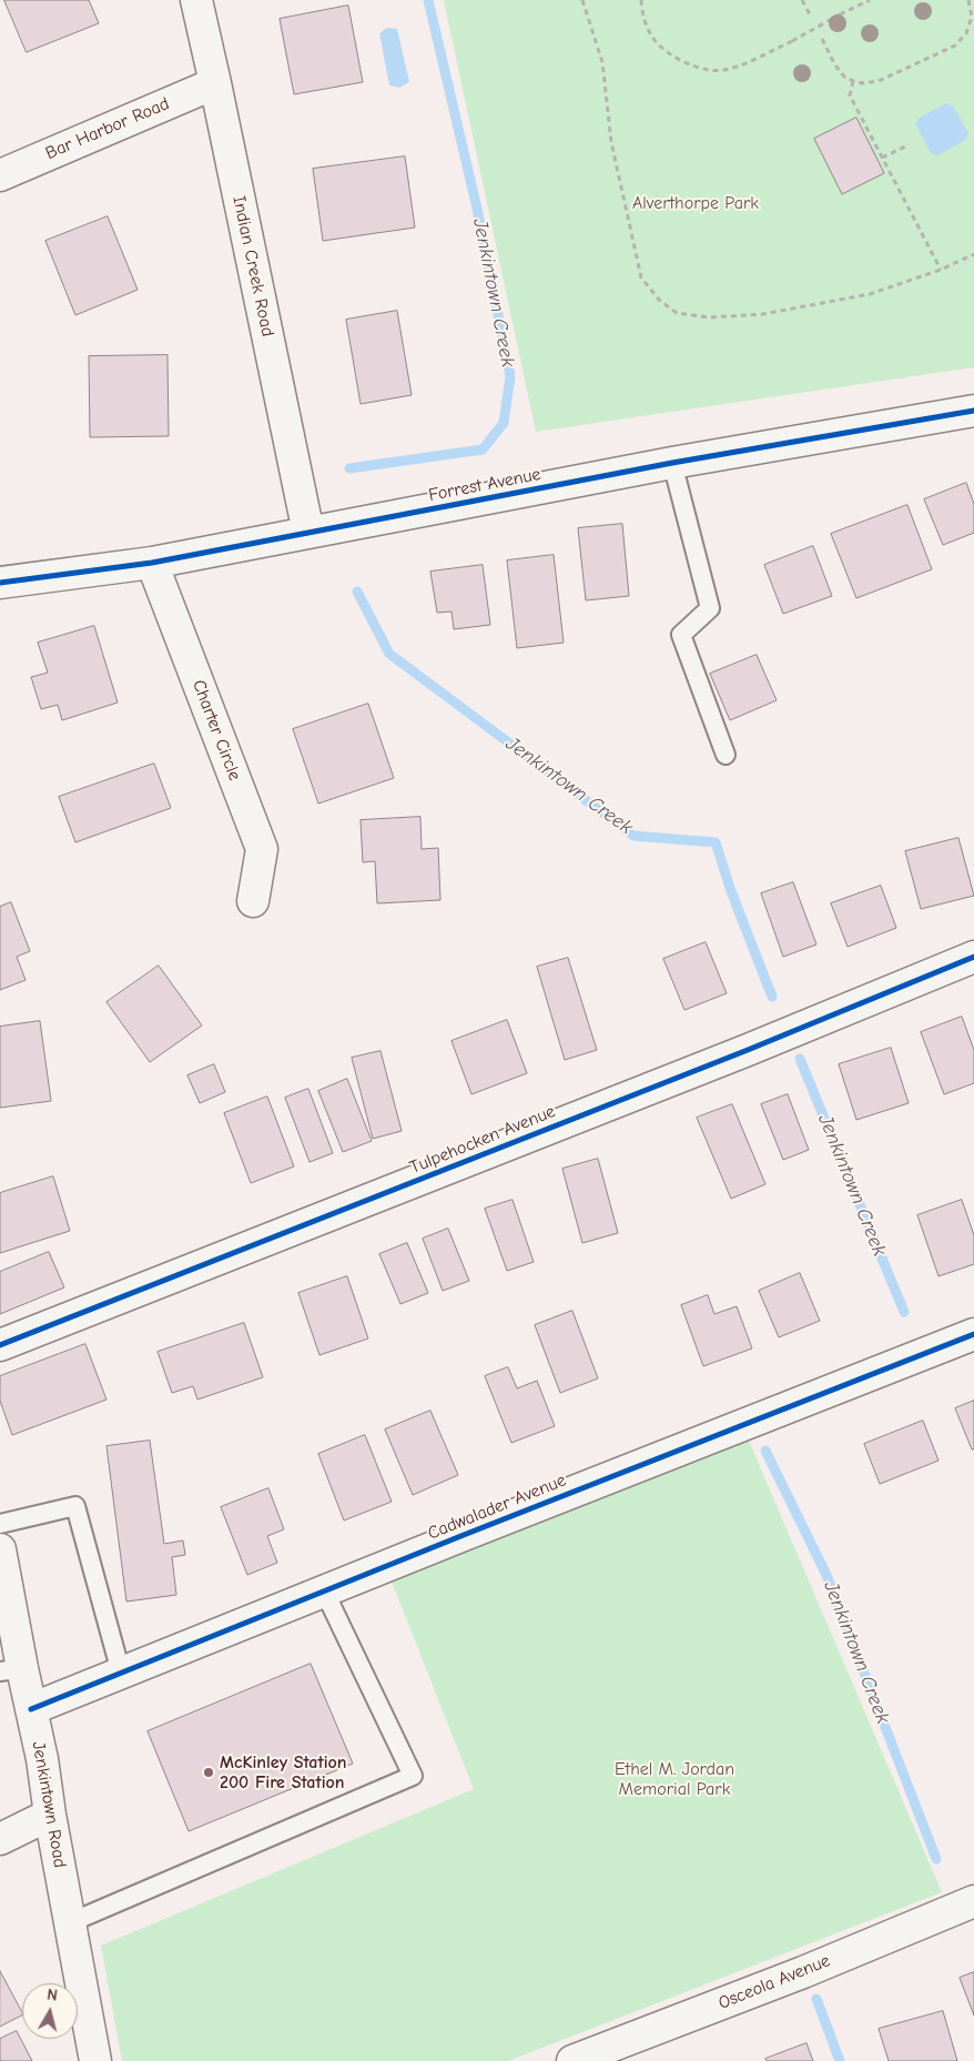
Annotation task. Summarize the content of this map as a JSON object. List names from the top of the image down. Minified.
{"streets":{"street":["Bar Harbor Road","Indian Creek Road","Forrest Avenue","Charter Circle","Tulpehocken Avenue","Cadwalader Avenue","Jenkintown Road","Osceola Avenue"]},"crossings":[["Bar Harbor Road","Indian Creek Road"],["Indian Creek Road","Forrest Avenue"],["Forrest Avenue","Charter Circle"],["Cadwalader Avenue","Jenkintown Road"]],"water":["Jenkintown Creek"],"parks":["Alverthorpe Park","Ethel M. Jordan Memorial Park"],"places":["McKinley Station 200 Fire Station"],"north":"top"}
